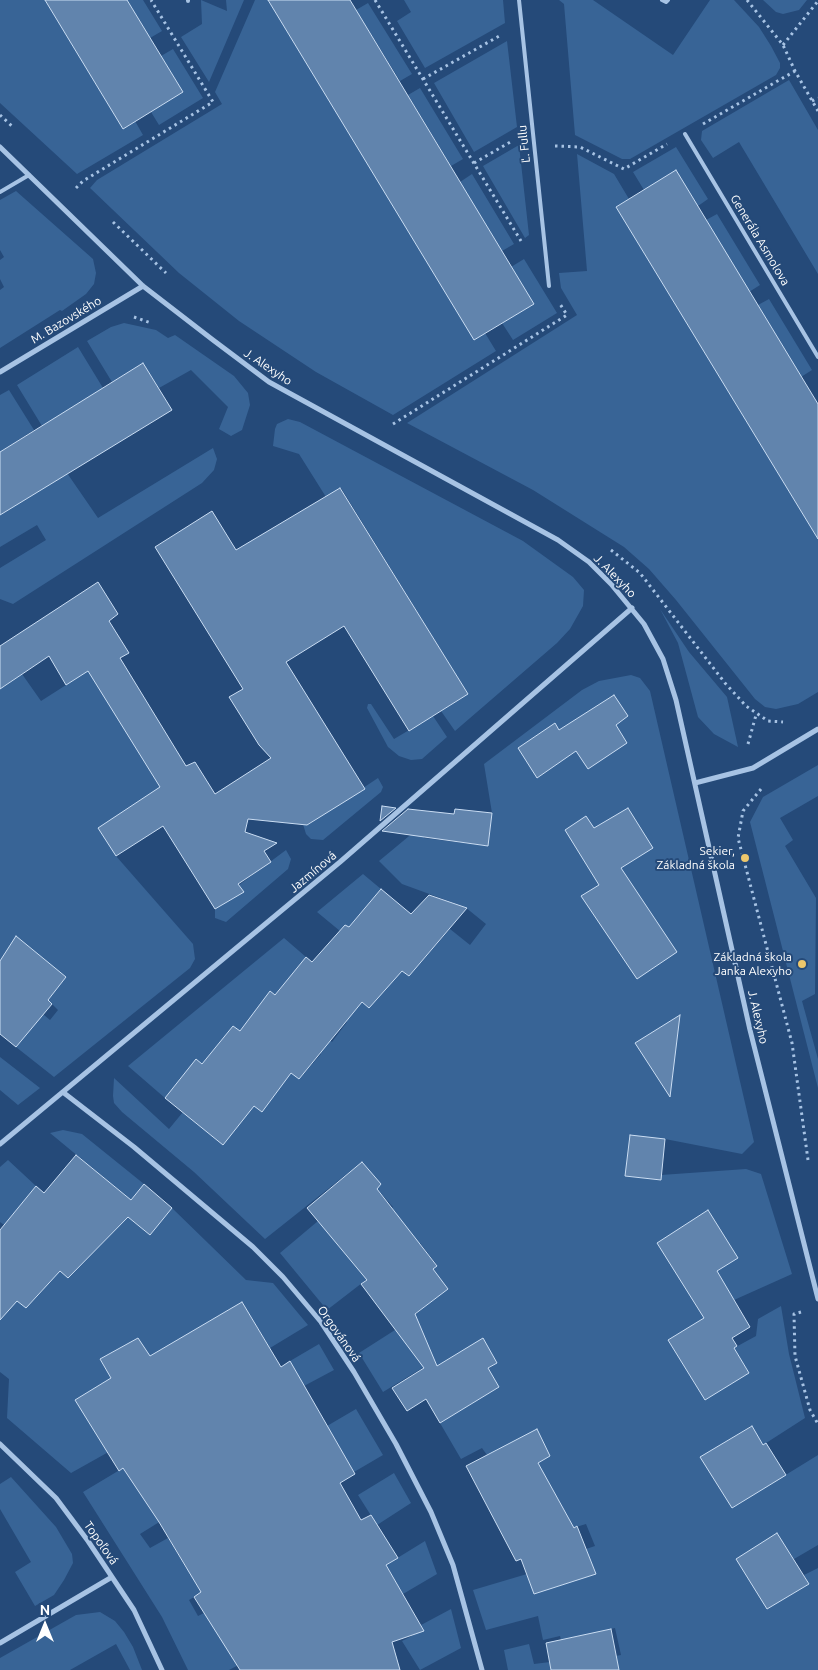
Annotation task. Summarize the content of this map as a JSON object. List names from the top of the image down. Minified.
{"streets":{"street":["M. Bazovského","J. Alexyho","Jazmínová","Orgovánová","Topoľová"],"lane":["Ľ. Fullu","Generála Asmolova"]},"crossings":[["M. Bazovského","J. Alexyho"],["J. Alexyho","Jazmínová"],["Jazmínová","Orgovánová"]],"places":["Sekier, Základná škola","Základná škola Janka Alexyho"],"north":"top"}
